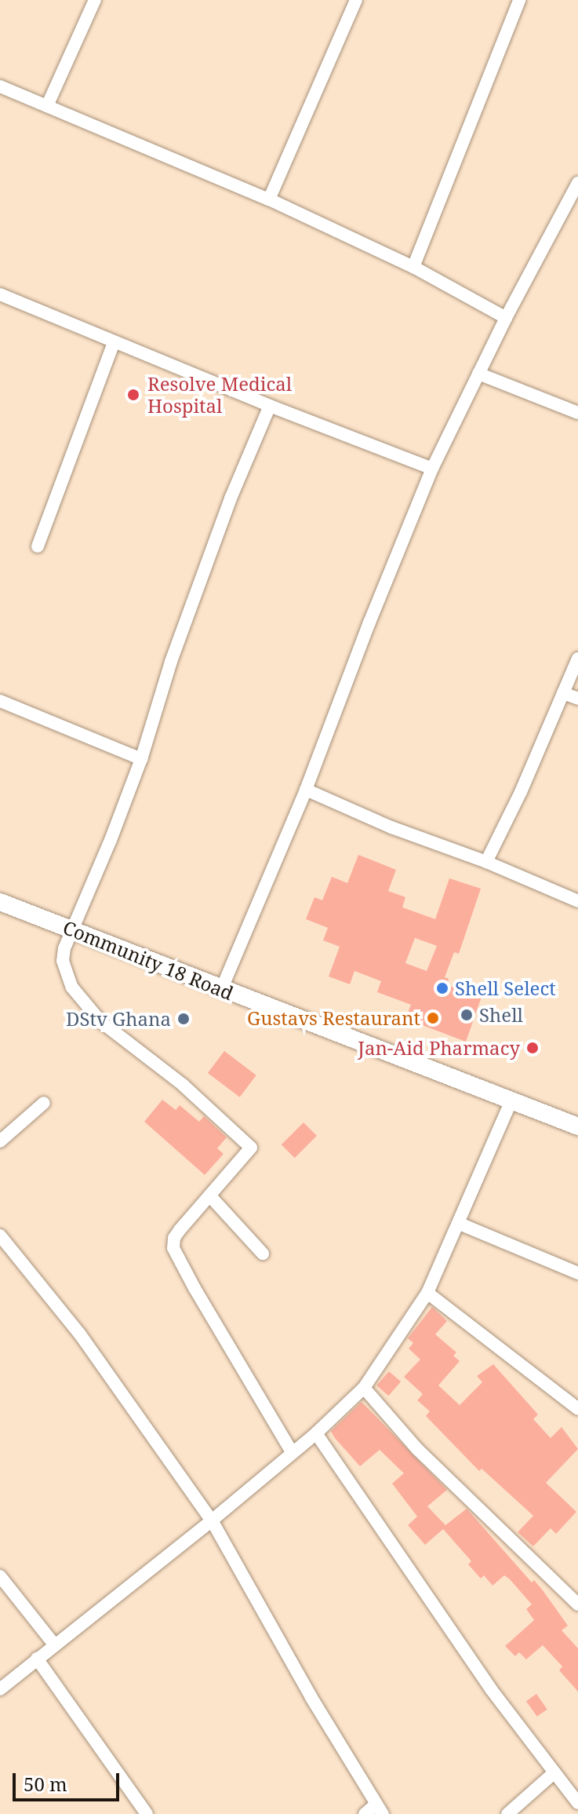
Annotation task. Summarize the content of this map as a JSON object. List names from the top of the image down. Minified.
{"streets":{"main road":["Community 18 Road"]},"places":["Resolve Medical Hospital","Shell Select","Shell","Gustavs Restaurant","DStv Ghana","Jan-Aid Pharmacy"],"scale_bar":"50 m"}
